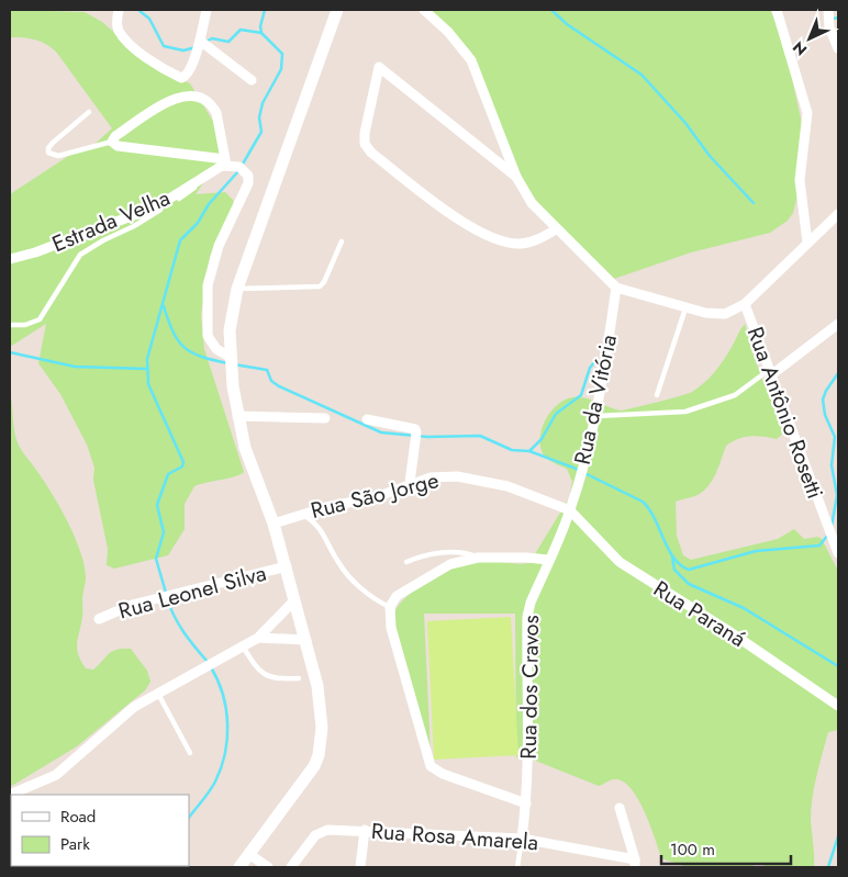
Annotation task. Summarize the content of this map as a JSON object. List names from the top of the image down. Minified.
{"streets":{"street":["Estrada Velha","Rua da Vitória","Rua Antônio Rosetti","Rua São Jorge","Rua Leonel Silva","Rua Paraná","Rua dos Cravos","Rua Rosa Amarela"]},"crossings":[["Rua da Vitória","Rua São Jorge"],["Rua da Vitória","Rua Paraná"],["Rua da Vitória","Rua dos Cravos"],["Rua São Jorge","Rua Paraná"],["Rua São Jorge","Rua dos Cravos"],["Rua Paraná","Rua dos Cravos"],["Rua dos Cravos","Rua Rosa Amarela"]],"legend":["Road","Park"],"scale_bar":"100 m","north":"bottom left"}
